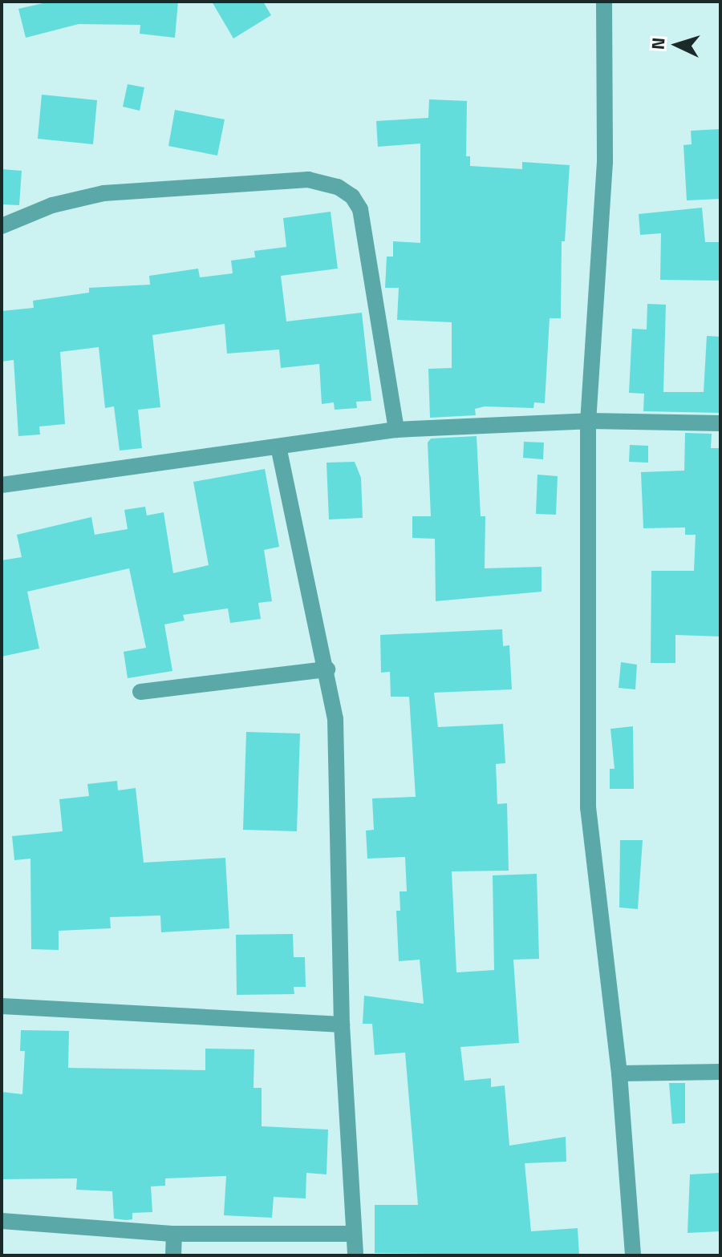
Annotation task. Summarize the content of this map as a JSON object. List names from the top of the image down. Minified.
{"north":"left"}
